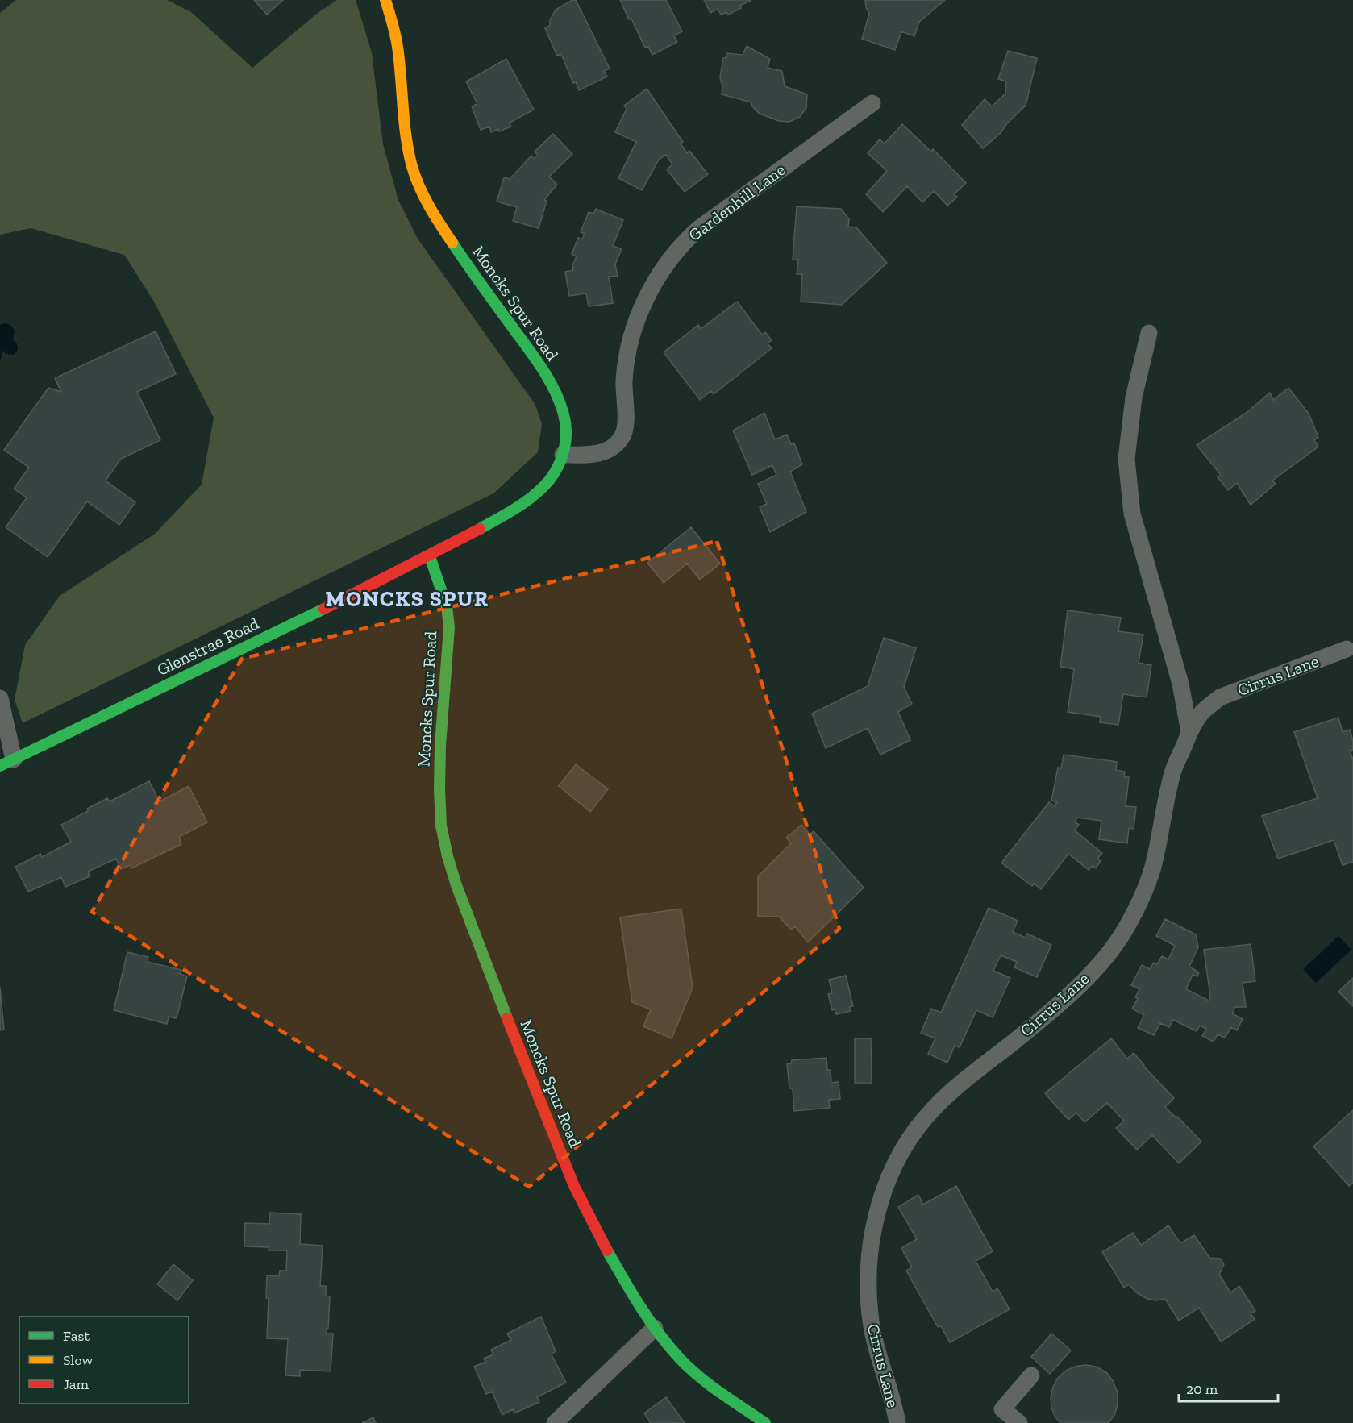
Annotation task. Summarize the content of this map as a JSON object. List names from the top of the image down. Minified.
{"streets":{"street":["Moncks Spur Road","Glenstrae Road"],"lane":["Gardenhill Lane","Cirrus Lane"]},"crossings":[["Gardenhill Lane","Moncks Spur Road"],["Moncks Spur Road","Glenstrae Road"]],"districts":["MONCKS SPUR"],"legend":["Fast","Slow","Jam"],"scale_bar":"20 m"}
